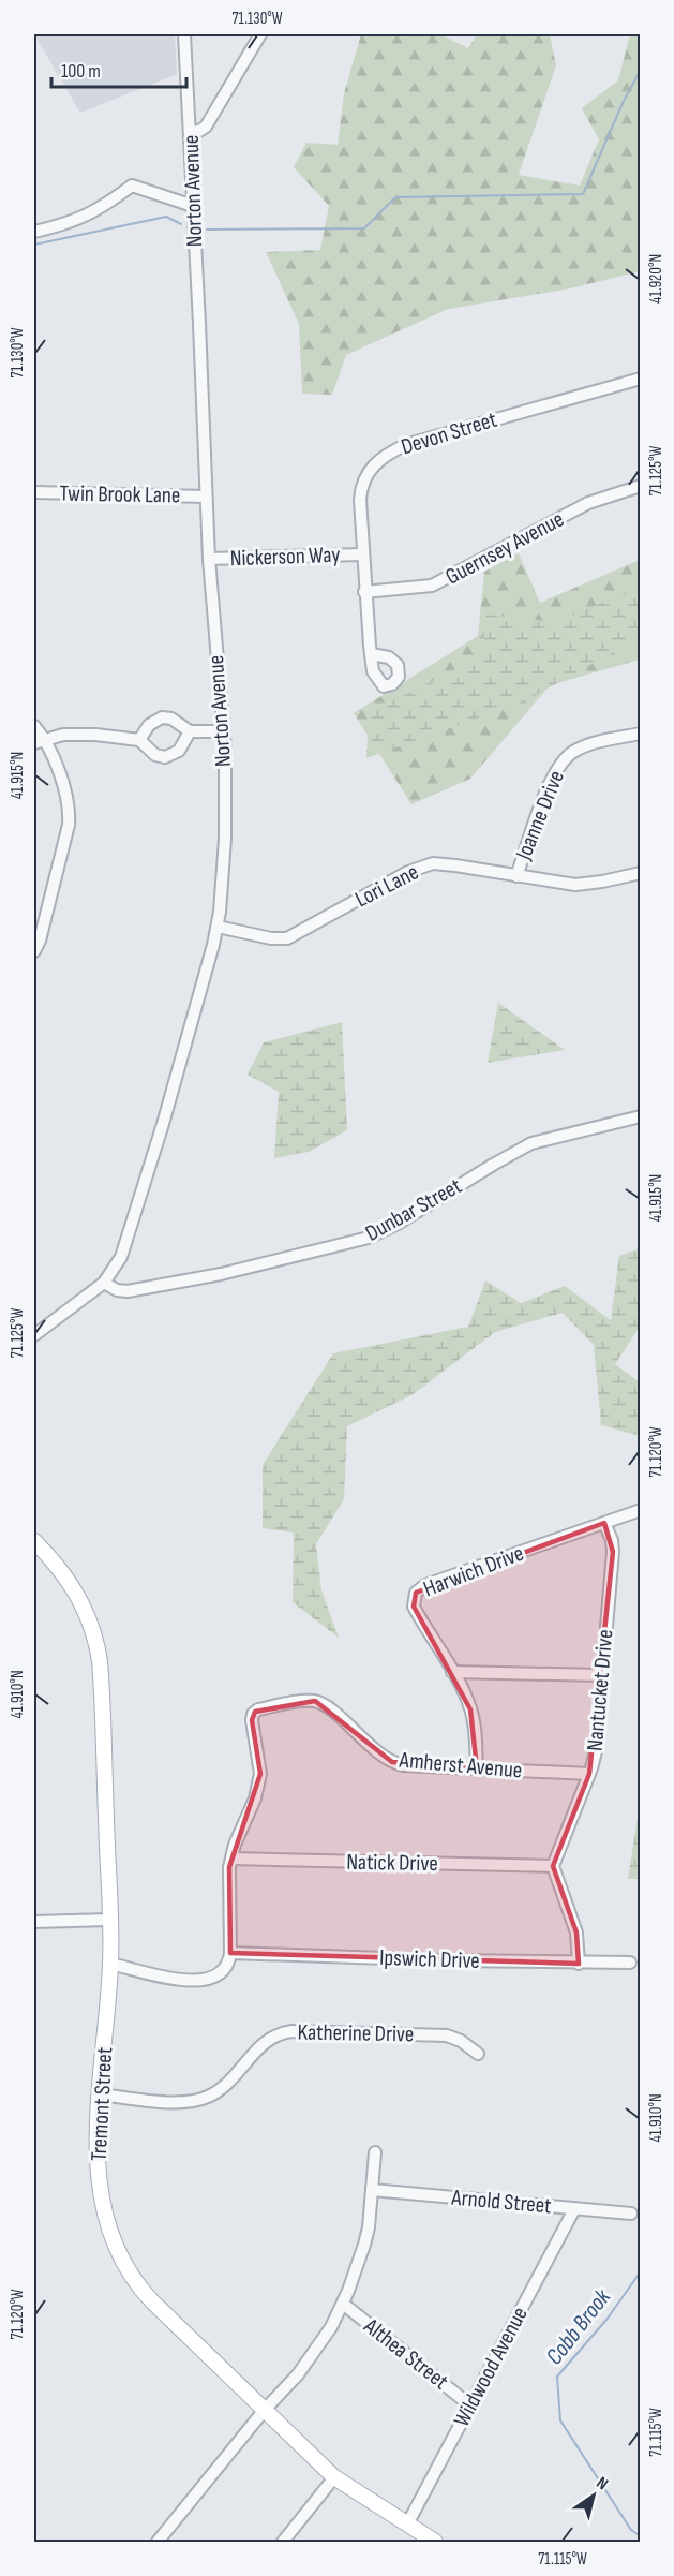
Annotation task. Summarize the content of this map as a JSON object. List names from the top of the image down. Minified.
{"streets":{"main road":["Tremont Street"],"street":["Norton Avenue","Devon Street","Twin Brook Lane","Guernsey Avenue","Nickerson Way","Joanne Drive","Lori Lane","Dunbar Street","Harwich Drive","Nantucket Drive","Amherst Avenue","Natick Drive","Ipswich Drive","Katherine Drive","Arnold Street","Althea Street","Wildwood Avenue"]},"crossings":[["Norton Avenue","Twin Brook Lane"],["Norton Avenue","Nickerson Way"],["Norton Avenue","Lori Lane"],["Norton Avenue","Dunbar Street"],["Devon Street","Guernsey Avenue"],["Devon Street","Nickerson Way"],["Joanne Drive","Lori Lane"],["Harwich Drive","Nantucket Drive"],["Harwich Drive","Amherst Avenue"],["Nantucket Drive","Amherst Avenue"],["Nantucket Drive","Natick Drive"],["Amherst Avenue","Natick Drive"],["Amherst Avenue","Ipswich Drive"],["Katherine Drive","Tremont Street"],["Tremont Street","Wildwood Avenue"],["Arnold Street","Wildwood Avenue"],["Althea Street","Wildwood Avenue"]],"water":["Cobb Brook"],"scale_bar":"100 m","north":"top right","coordinates":["71.130°W","41.920°N","71.125°W","41.915°N","71.120°W","41.910°N","71.115°W"]}
